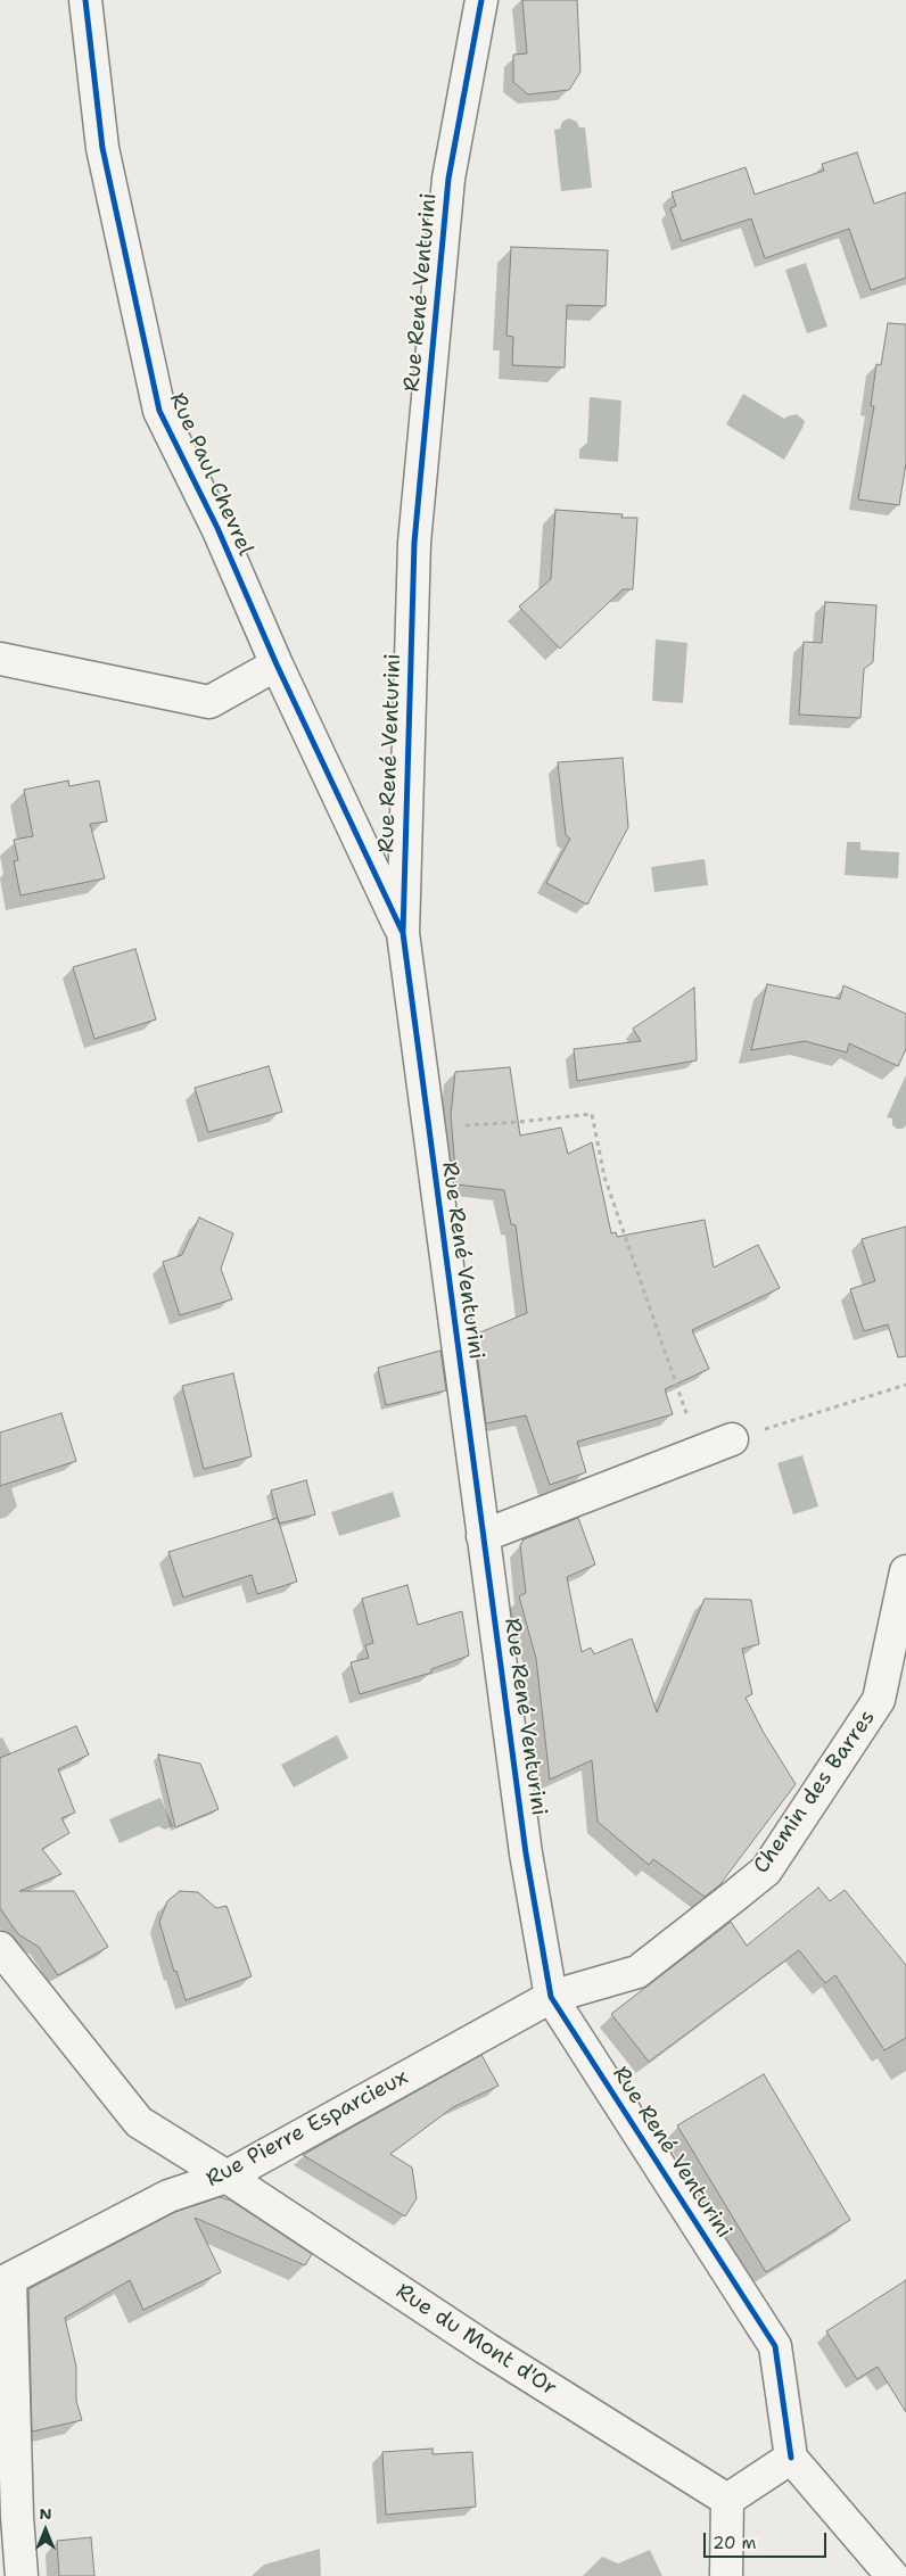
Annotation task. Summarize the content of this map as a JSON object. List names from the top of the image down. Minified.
{"streets":{"street":["Rue René Venturini","Rue Paul Chevrel","Chemin des Barres","Rue Pierre Esparcieux","Rue du Mont d'Or"]},"crossings":[["Rue René Venturini","Rue Paul Chevrel"],["Rue René Venturini","Chemin des Barres"],["Rue René Venturini","Rue Pierre Esparcieux"],["Chemin des Barres","Rue Pierre Esparcieux"],["Rue Pierre Esparcieux","Rue du Mont d'Or"]],"scale_bar":"20 m","north":"top"}
